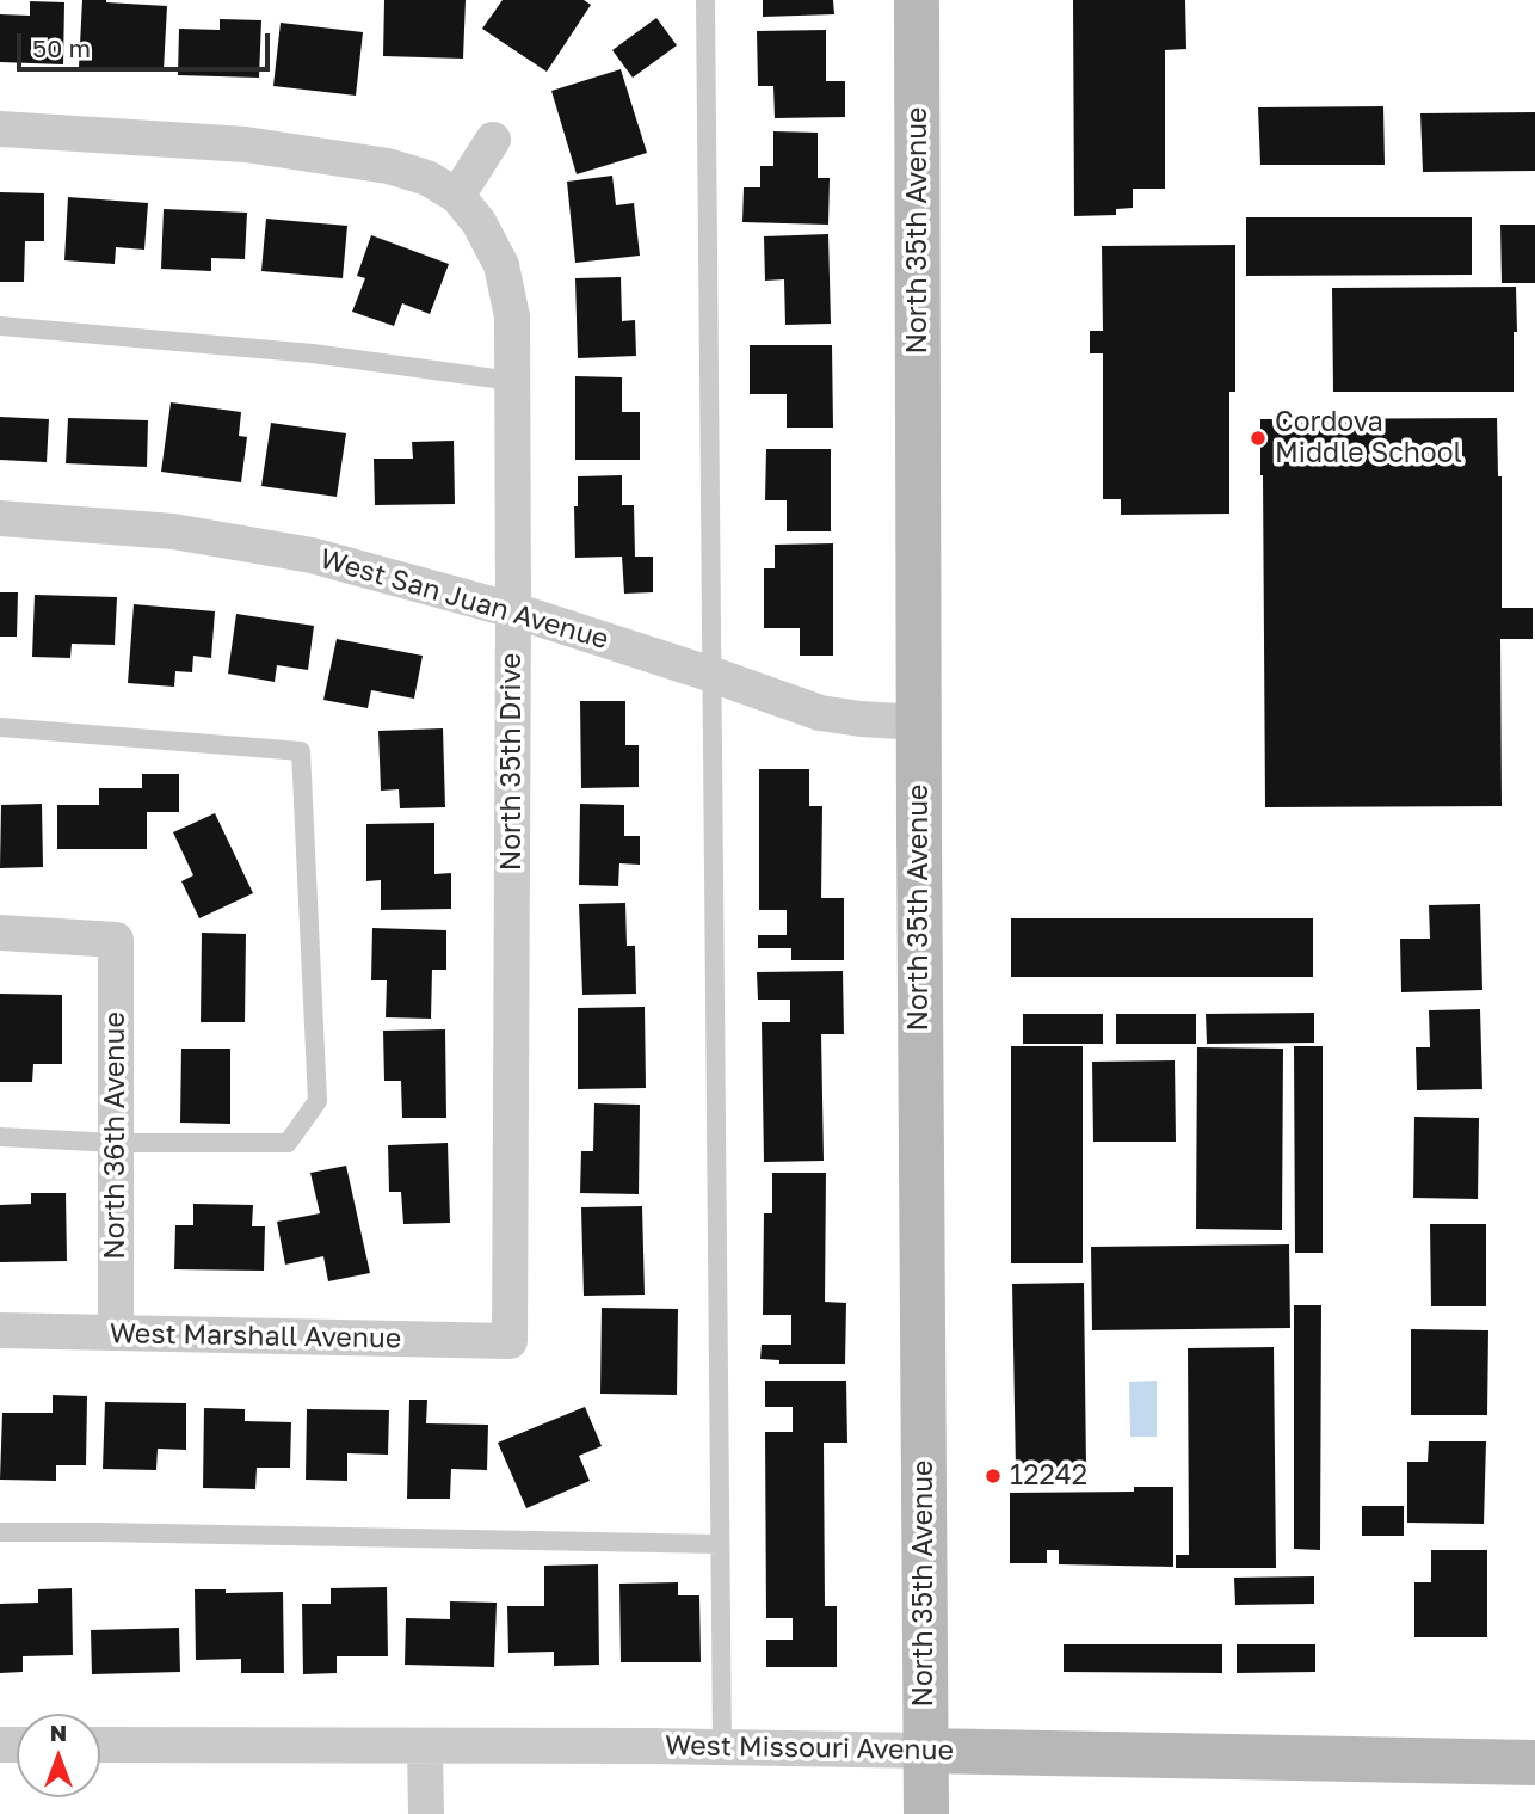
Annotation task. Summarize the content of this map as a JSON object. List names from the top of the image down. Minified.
{"streets":{"main road":["North 35th Avenue","West Missouri Avenue"],"street":["West San Juan Avenue","North 35th Drive","North 36th Avenue","West Marshall Avenue"]},"crossings":[["North 35th Avenue","West San Juan Avenue"],["North 35th Avenue","West Missouri Avenue"],["West San Juan Avenue","North 35th Drive"],["North 35th Drive","West Marshall Avenue"],["North 36th Avenue","West Marshall Avenue"]],"places":["Cordova Middle School","12242"],"scale_bar":"50 m","north":"top"}
